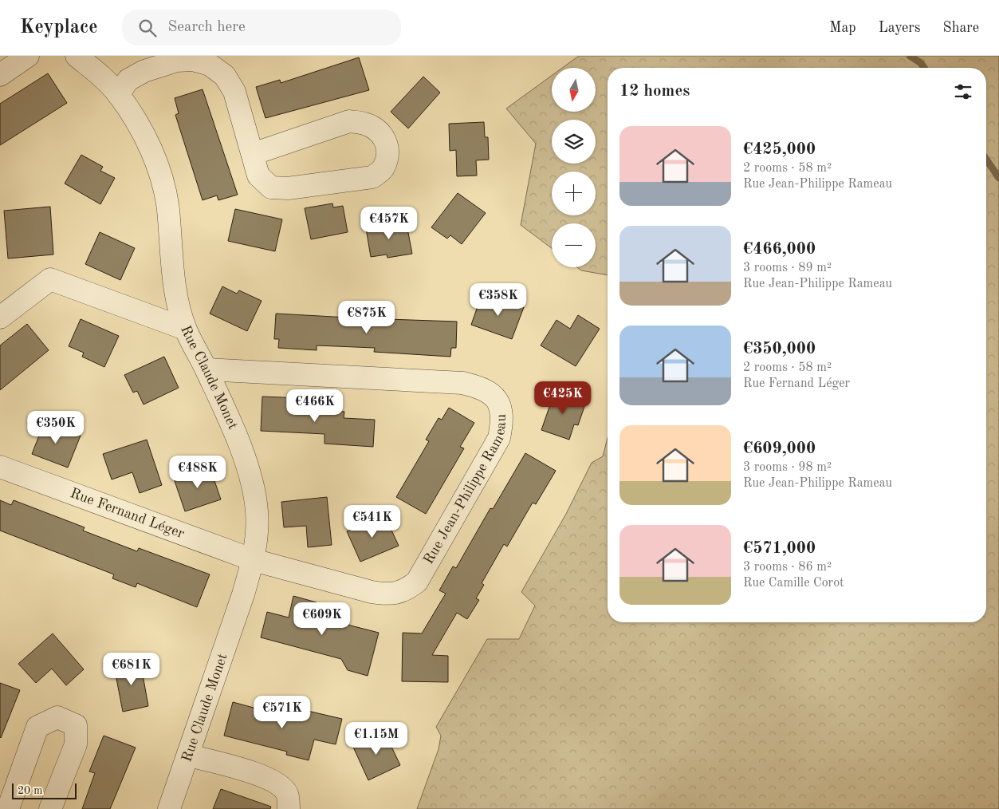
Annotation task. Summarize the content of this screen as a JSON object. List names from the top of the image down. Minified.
{"streets":{"street":["Rue Claude Monet","Rue Jean-Philippe Rameau","Rue Fernand Léger"]},"crossings":[["Rue Claude Monet","Rue Jean-Philippe Rameau"],["Rue Claude Monet","Rue Fernand Léger"],["Rue Jean-Philippe Rameau","Rue Fernand Léger"]],"scale_bar":"20 m","north":"bottom","page":{"header":"Keyplace","search":"Search here","nav":["Map","Layers","Share"],"map_buttons":["+","−"],"heading":"12 homes","list":[{"name":"€425,000","note":"2 rooms · 58 m² · Rue Jean-Philippe Rameau"},{"name":"€466,000","note":"3 rooms · 89 m² · Rue Jean-Philippe Rameau"},{"name":"€350,000","note":"2 rooms · 58 m² · Rue Fernand Léger"},{"name":"€609,000","note":"3 rooms · 98 m² · Rue Jean-Philippe Rameau"},{"name":"€571,000","note":"3 rooms · 86 m² · Rue Camille Corot"}],"price":["€457K","€358K","€875K","€425K","€466K","€350K","€488K","€541K","€609K","€681K","€571K","€1.15M"],"scale":"20 m"}}
